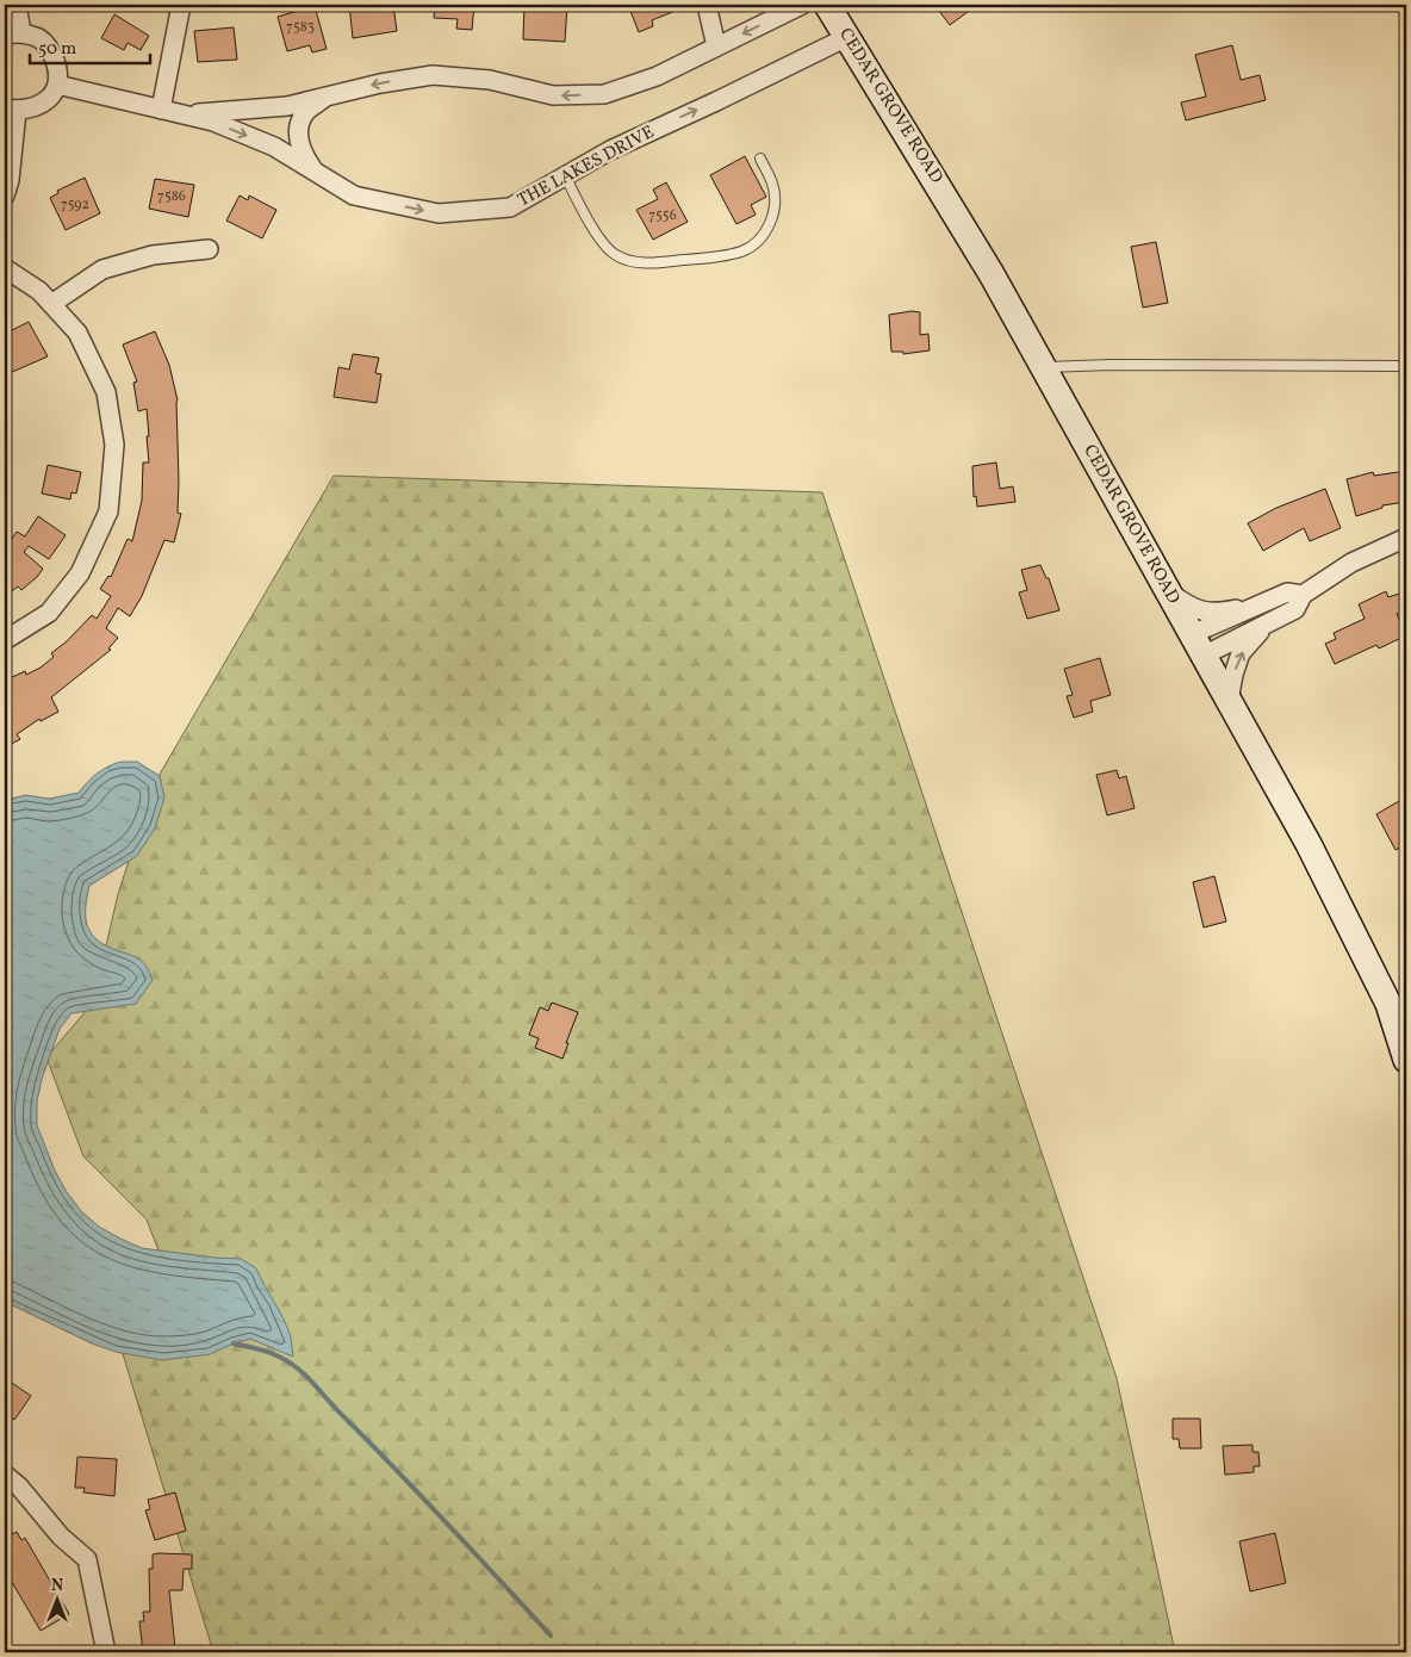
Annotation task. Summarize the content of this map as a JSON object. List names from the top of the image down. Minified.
{"streets":{"main road":["CEDAR GROVE ROAD"],"street":["THE LAKES DRIVE"]},"crossings":[["CEDAR GROVE ROAD","THE LAKES DRIVE"]],"house_numbers":["7583","7586","7592","7556"],"scale_bar":"50 m","north":"top"}
